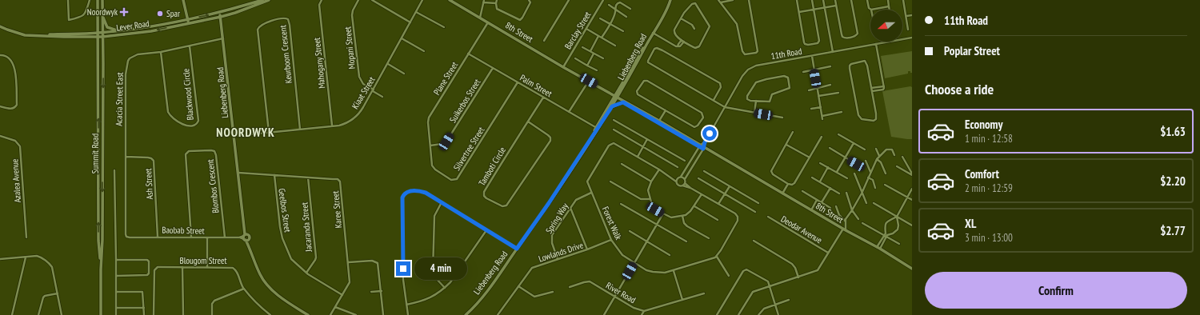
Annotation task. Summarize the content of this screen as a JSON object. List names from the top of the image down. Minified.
{"streets":{"street":["Lever Road","Barclay Street","8th Street","Mopani Street","11th Road","Keurboom Crescent","Liebenberg Road","Mahogany Street","Plane Street","Palm Street","Kiaat Street","Blackwood Circle","Acacia Street East","Suikerbos Street","Silvertree Street","Summit Road","Tamboti Circle","Azalea Avenue","Ash Street","Blombos Crescent","Karee Street","Geelbos Street","Spring Way","Forest Walk","Jacaranda Street","Deodar Avenue","Baobab Street","Lowlands Drive","Blougom Street","River Road"]},"crossings":[["Lever Road","Liebenberg Road"],["Lever Road","Summit Road"],["Barclay Street","8th Street"],["8th Street","11th Road"],["8th Street","Liebenberg Road"],["8th Street","Plane Street"],["Mopani Street","Kiaat Street"],["Keurboom Crescent","Kiaat Street"],["Liebenberg Road","Palm Street"],["Liebenberg Road","Kiaat Street"],["Liebenberg Road","Acacia Street East"],["Liebenberg Road","Karee Street"],["Liebenberg Road","Baobab Street"],["Mahogany Street","Kiaat Street"],["Plane Street","Palm Street"],["Plane Street","Suikerbos Street"],["Plane Street","Silvertree Street"],["Palm Street","Suikerbos Street"],["Palm Street","Silvertree Street"],["Palm Street","Tamboti Circle"],["Blackwood Circle","Acacia Street East"],["Acacia Street East","Ash Street"],["Acacia Street East","Baobab Street"],["Suikerbos Street","Silvertree Street"],["Ash Street","Baobab Street"],["Blombos Crescent","Baobab Street"],["Karee Street","Geelbos Street"],["Karee Street","Jacaranda Street"],["Geelbos Street","Jacaranda Street"],["Spring Way","Forest Walk"],["Spring Way","Lowlands Drive"],["Forest Walk","Lowlands Drive"]],"districts":["NOORDWYK"],"places":{"health":["Noordwyk"],"other":["Spar"]},"north":"left","page":{"banner":["11th Road","Poplar Street"],"heading":"Choose a ride","list":[{"name":"Economy","note":"1 min · 12:58","value":"$1.63"},{"name":"Comfort","note":"2 min · 12:59","value":"$2.20"},{"name":"XL","note":"3 min · 13:00","value":"$2.77"}],"bubble":"4 min","buttons":"Confirm"}}
